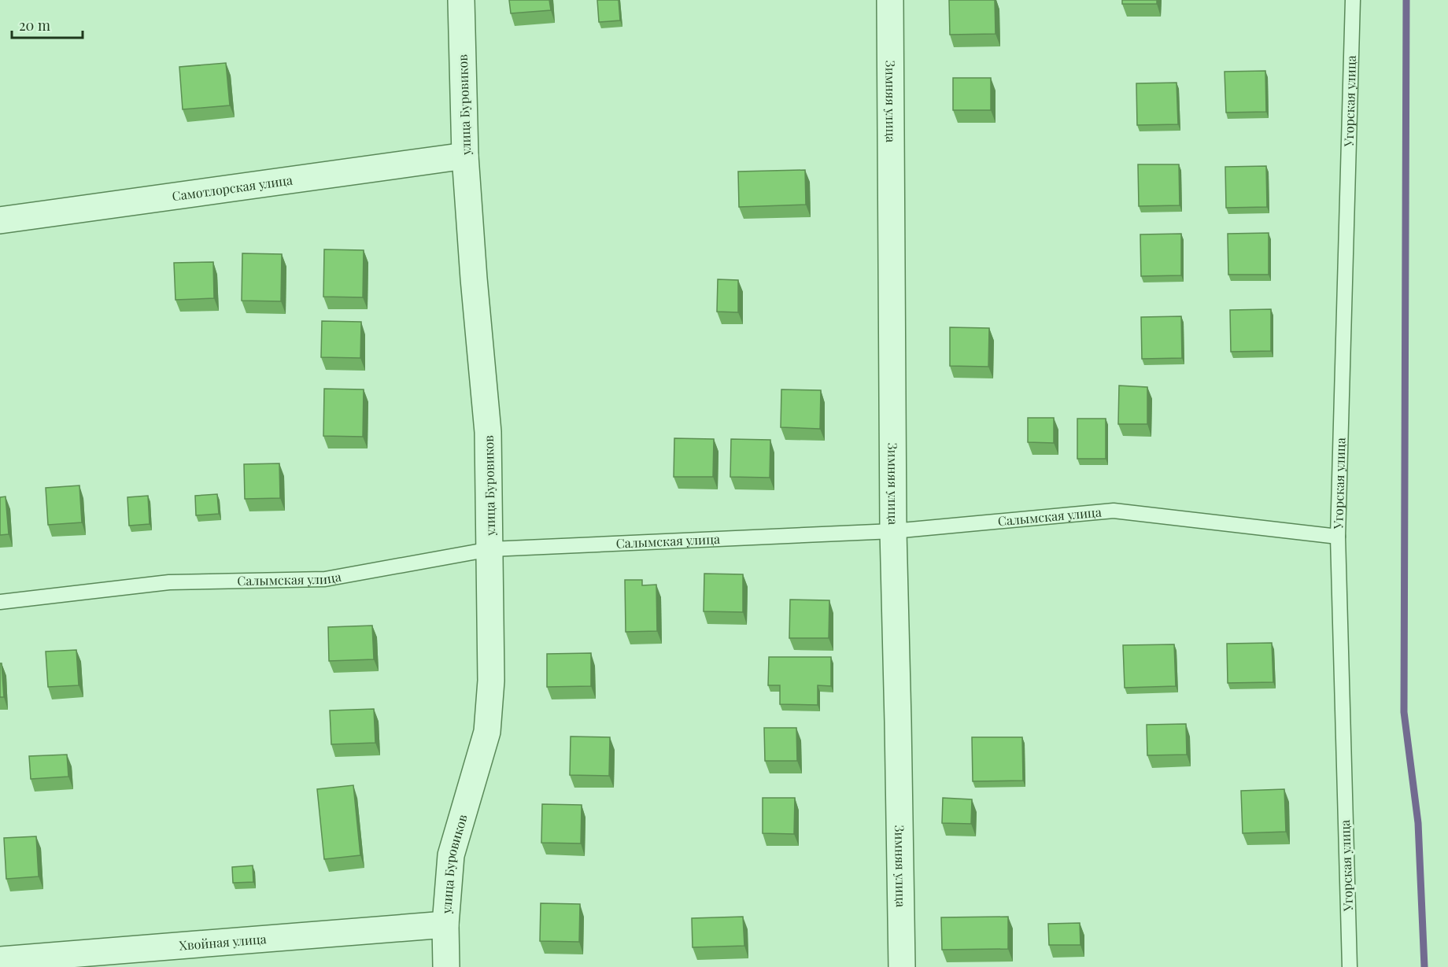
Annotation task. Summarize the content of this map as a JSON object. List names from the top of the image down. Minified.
{"streets":{"street":["Зимняя улица","улица Буровиков","Самотлорская улица","Хвойная улица"],"lane":["Угорская улица","Салымская улица"]},"crossings":[["Зимняя улица","Салымская улица"],["Угорская улица","Салымская улица"],["улица Буровиков","Самотлорская улица"],["улица Буровиков","Салымская улица"],["улица Буровиков","Хвойная улица"]],"scale_bar":"20 m"}
